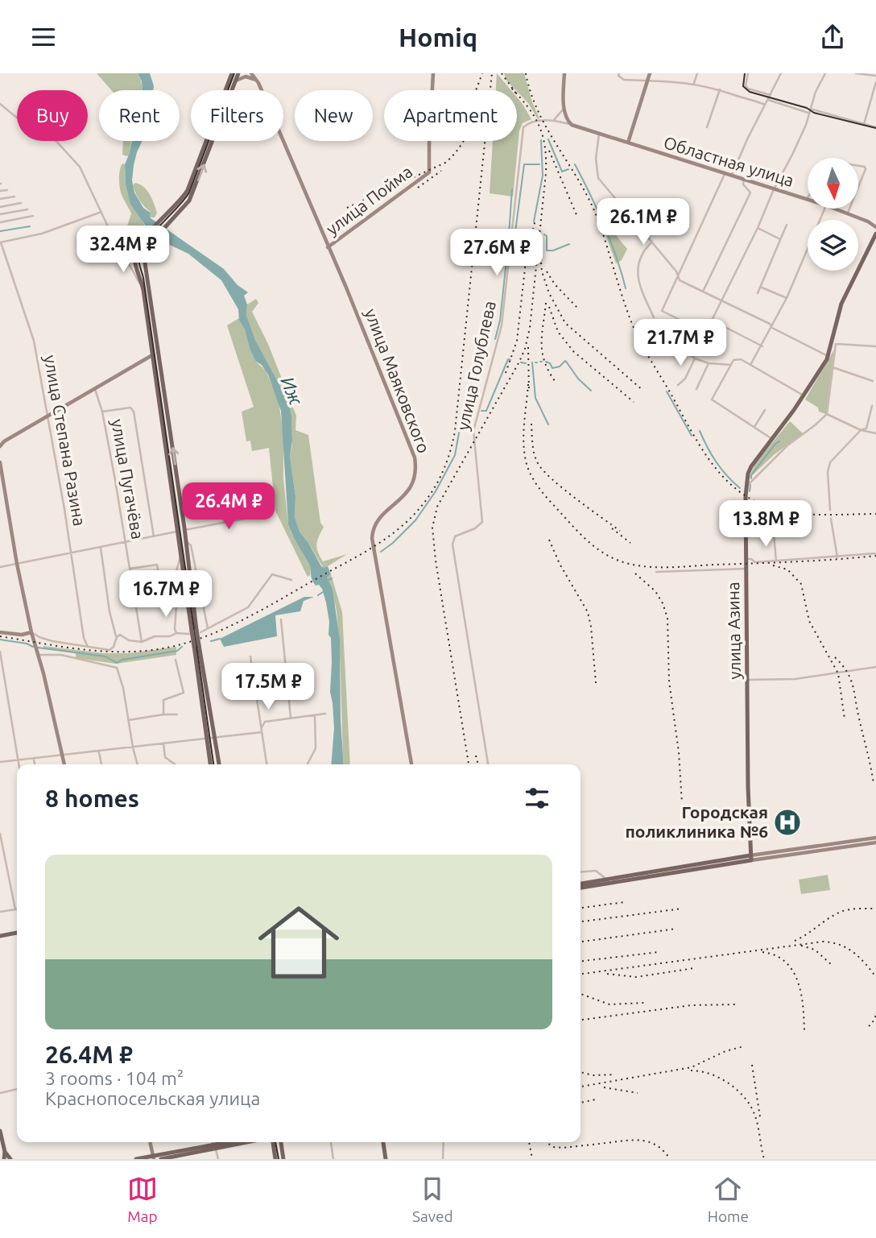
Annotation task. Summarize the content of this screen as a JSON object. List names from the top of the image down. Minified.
{"streets":{"main road":["Областная улица","улица Пойма","улица Маяковского","улица Азина"],"street":["улица Голублева","улица Степана Разина","улица Пугачёва"]},"crossings":[["улица Пойма","улица Маяковского"]],"water":["Иж"],"places":{"hospital":["Городская поликлиника №6"]},"north":"bottom","page":{"header":"Homiq","chip":["Buy","Rent","Filters","New","Apartment"],"price":["26.1M ₽","32.4M ₽","27.6M ₽","21.7M ₽","26.4M ₽","13.8M ₽","16.7M ₽","17.5M ₽"],"heading":"8 homes","list":[{"name":"26.4M ₽","note":"3 rooms · 104 m² · Краснопосельская улица"}],"tabs":["Map","Saved","Home"]}}
